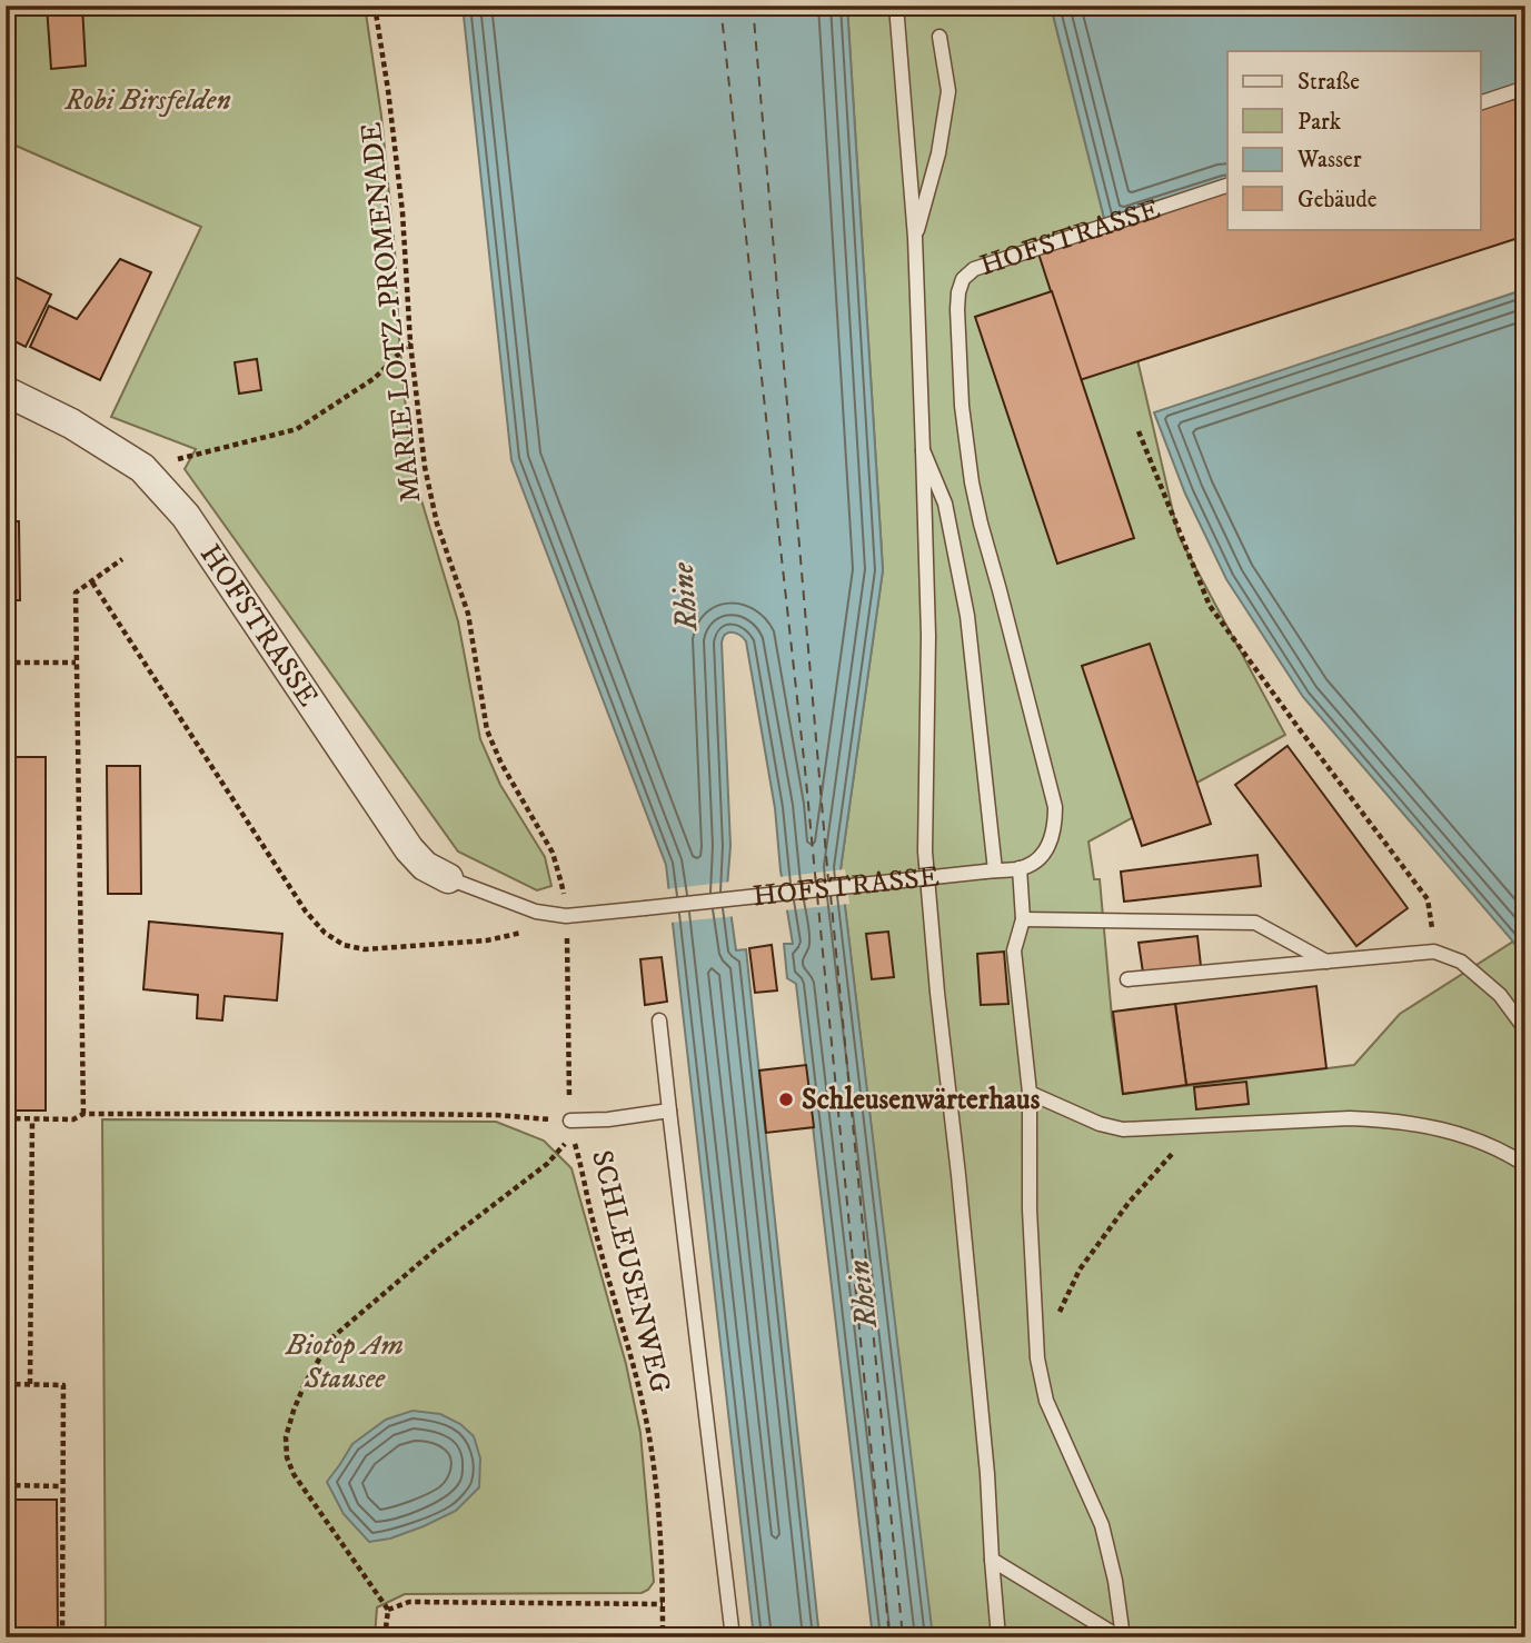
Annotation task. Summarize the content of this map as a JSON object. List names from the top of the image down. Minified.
{"streets":{"street":["HOFSTRASSE"],"path":["MARIE LOTZ-PROMENADE","SCHLEUSENWEG"]},"crossings":[["HOFSTRASSE","MARIE LOTZ-PROMENADE"],["HOFSTRASSE","SCHLEUSENWEG"],["MARIE LOTZ-PROMENADE","SCHLEUSENWEG"]],"water":["Rhine","Rhein"],"parks":["Robi Birsfelden","Biotop Am Stausee"],"places":["Schleusenwärterhaus"],"legend":["Straße","Park","Wasser","Gebäude"]}
